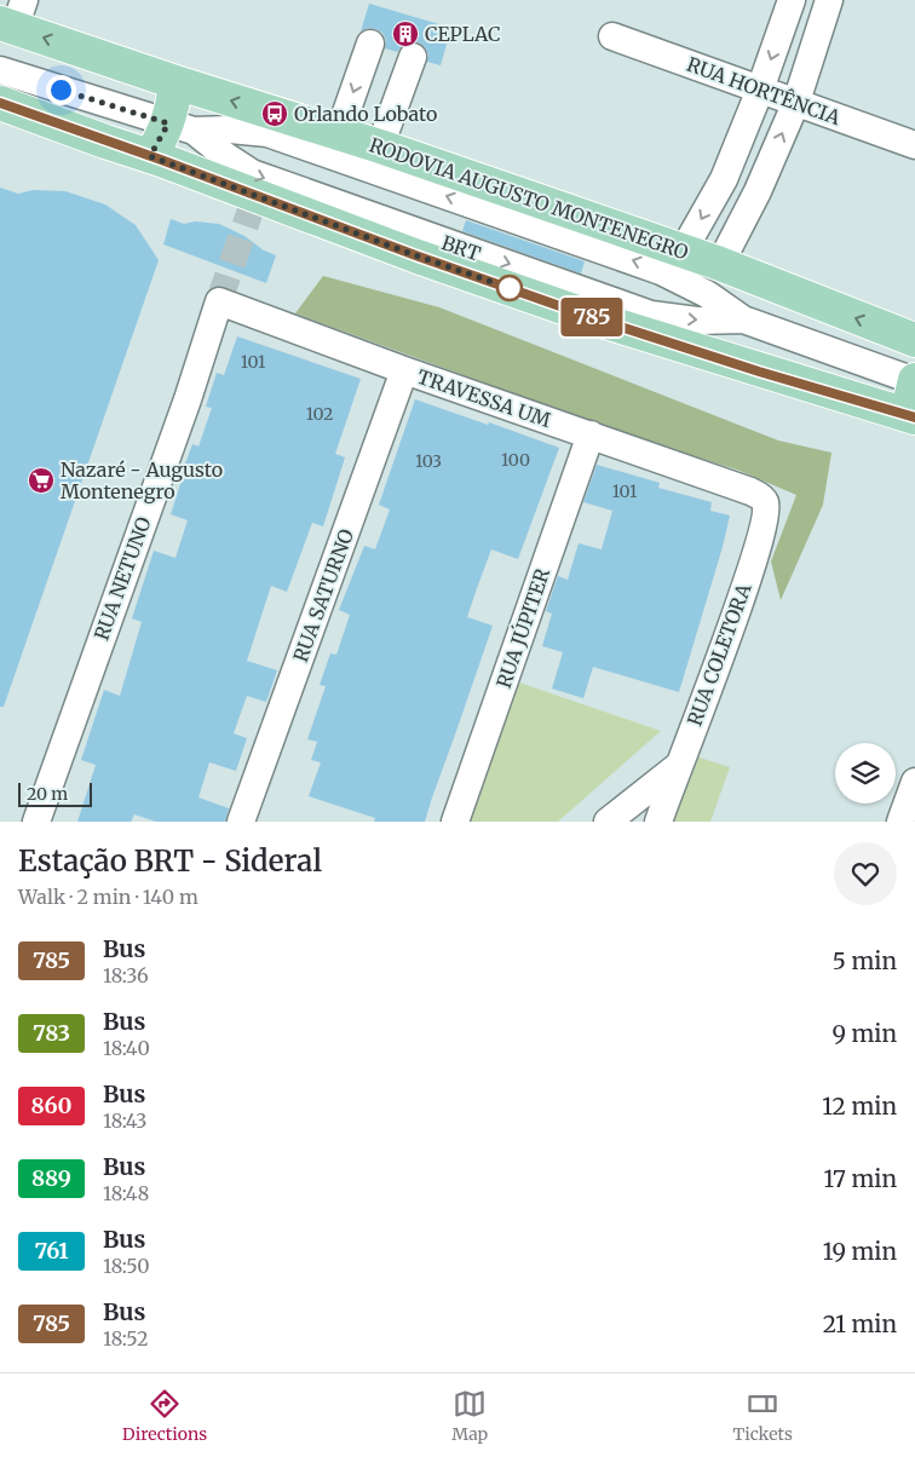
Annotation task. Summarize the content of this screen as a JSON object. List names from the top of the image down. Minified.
{"streets":{"main road":["RODOVIA AUGUSTO MONTENEGRO"],"street":["RUA HORTÊNCIA","BRT","TRAVESSA UM","RUA NETUNO","RUA SATURNO","RUA JÚPITER","RUA COLETORA"]},"crossings":[["TRAVESSA UM","RUA NETUNO"],["TRAVESSA UM","RUA SATURNO"],["TRAVESSA UM","RUA JÚPITER"],["TRAVESSA UM","RUA COLETORA"]],"places":{"building":["CEPLAC"],"bus stop":["Orlando Lobato"],"supermarket":["Nazaré - Augusto Montenegro"]},"lines":["bus line 785"],"house_numbers":["101","102","100","103","101"],"scale_bar":"20 m","page":{"on_map":"785","scale":"20 m","heading":["Estação BRT - Sideral","Walk · 2 min · 140 m"],"list":[{"mark":"785","name":"Bus","note":"18:36","value":"5 min"},{"mark":"783","name":"Bus","note":"18:40","value":"9 min"},{"mark":"860","name":"Bus","note":"18:43","value":"12 min"},{"mark":"889","name":"Bus","note":"18:48","value":"17 min"},{"mark":"761","name":"Bus","note":"18:50","value":"19 min"},{"mark":"785","name":"Bus","note":"18:52","value":"21 min"}],"tabs":["Directions","Map","Tickets"]}}
